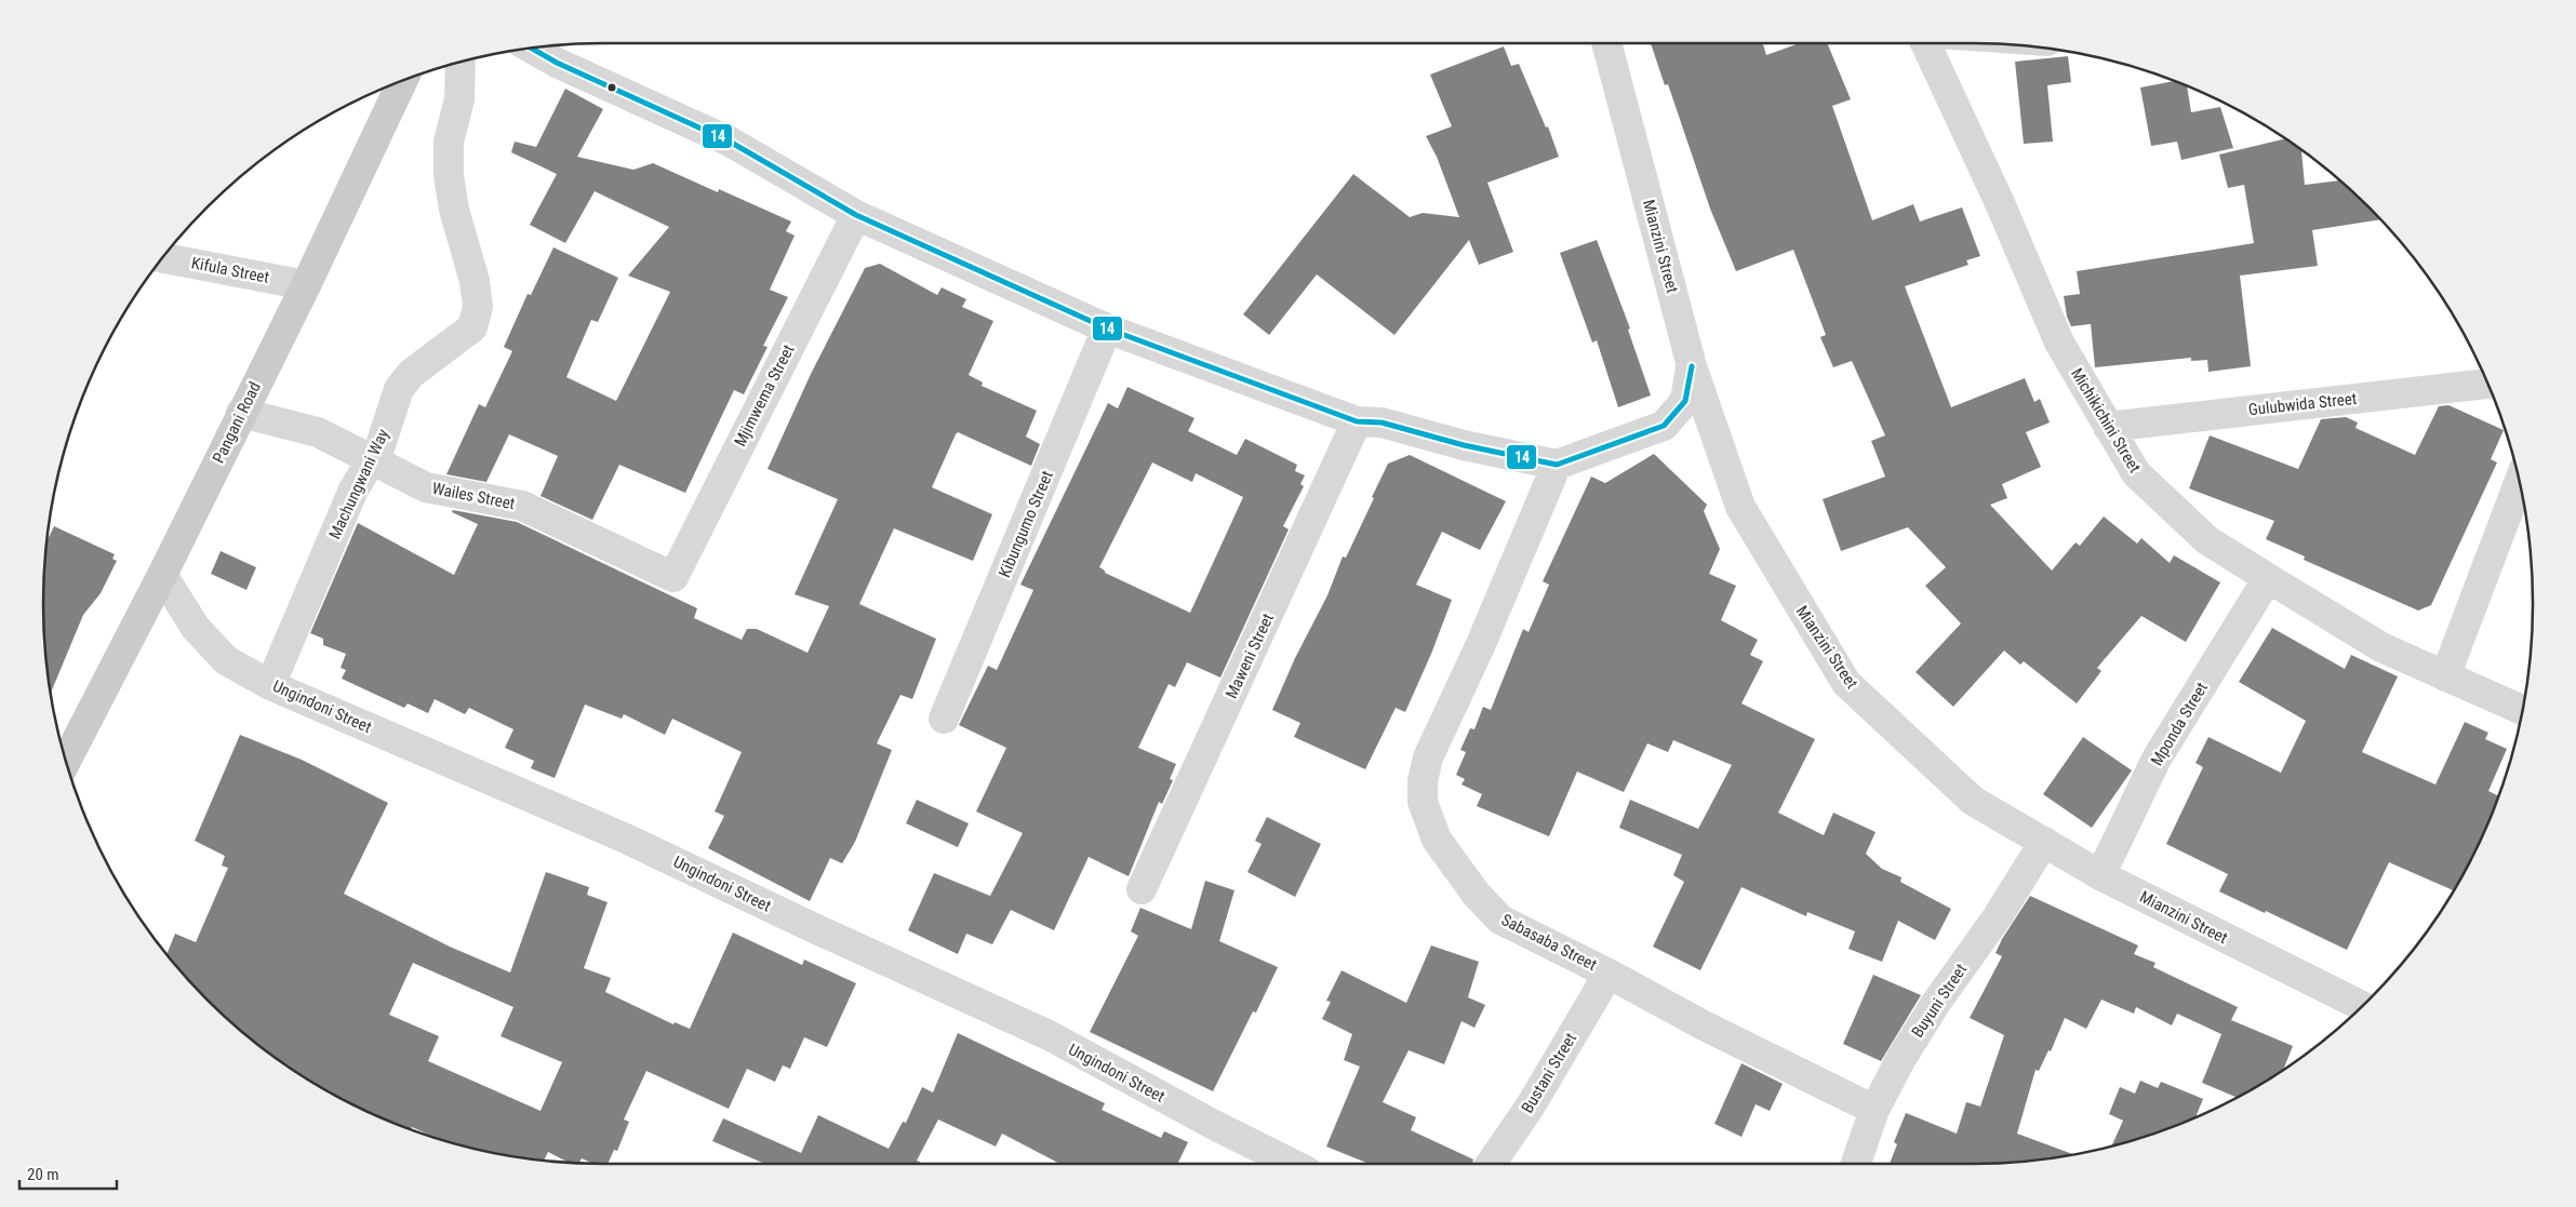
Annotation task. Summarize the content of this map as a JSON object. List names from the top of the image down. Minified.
{"streets":{"main road":["Pangani Road"],"street":["Mianzini Street","Kifula Street","Mjimwema Street","Gulubwida Street","Michikichini Street","Machungwani Way","Wailes Street","Kibungumo Street","Maweni Street","Ungindoni Street","Mponda Street","Sabasaba Street","Buyuni Street","Bustani Street"]},"crossings":[["Mianzini Street","Mponda Street"],["Mianzini Street","Buyuni Street"],["Kifula Street","Pangani Road"],["Mjimwema Street","Wailes Street"],["Gulubwida Street","Michikichini Street"],["Michikichini Street","Mponda Street"],["Pangani Road","Wailes Street"],["Pangani Road","Ungindoni Street"],["Machungwani Way","Wailes Street"],["Machungwani Way","Ungindoni Street"],["Sabasaba Street","Buyuni Street"],["Sabasaba Street","Bustani Street"]],"lines":["transit line 14"],"scale_bar":"20 m"}
